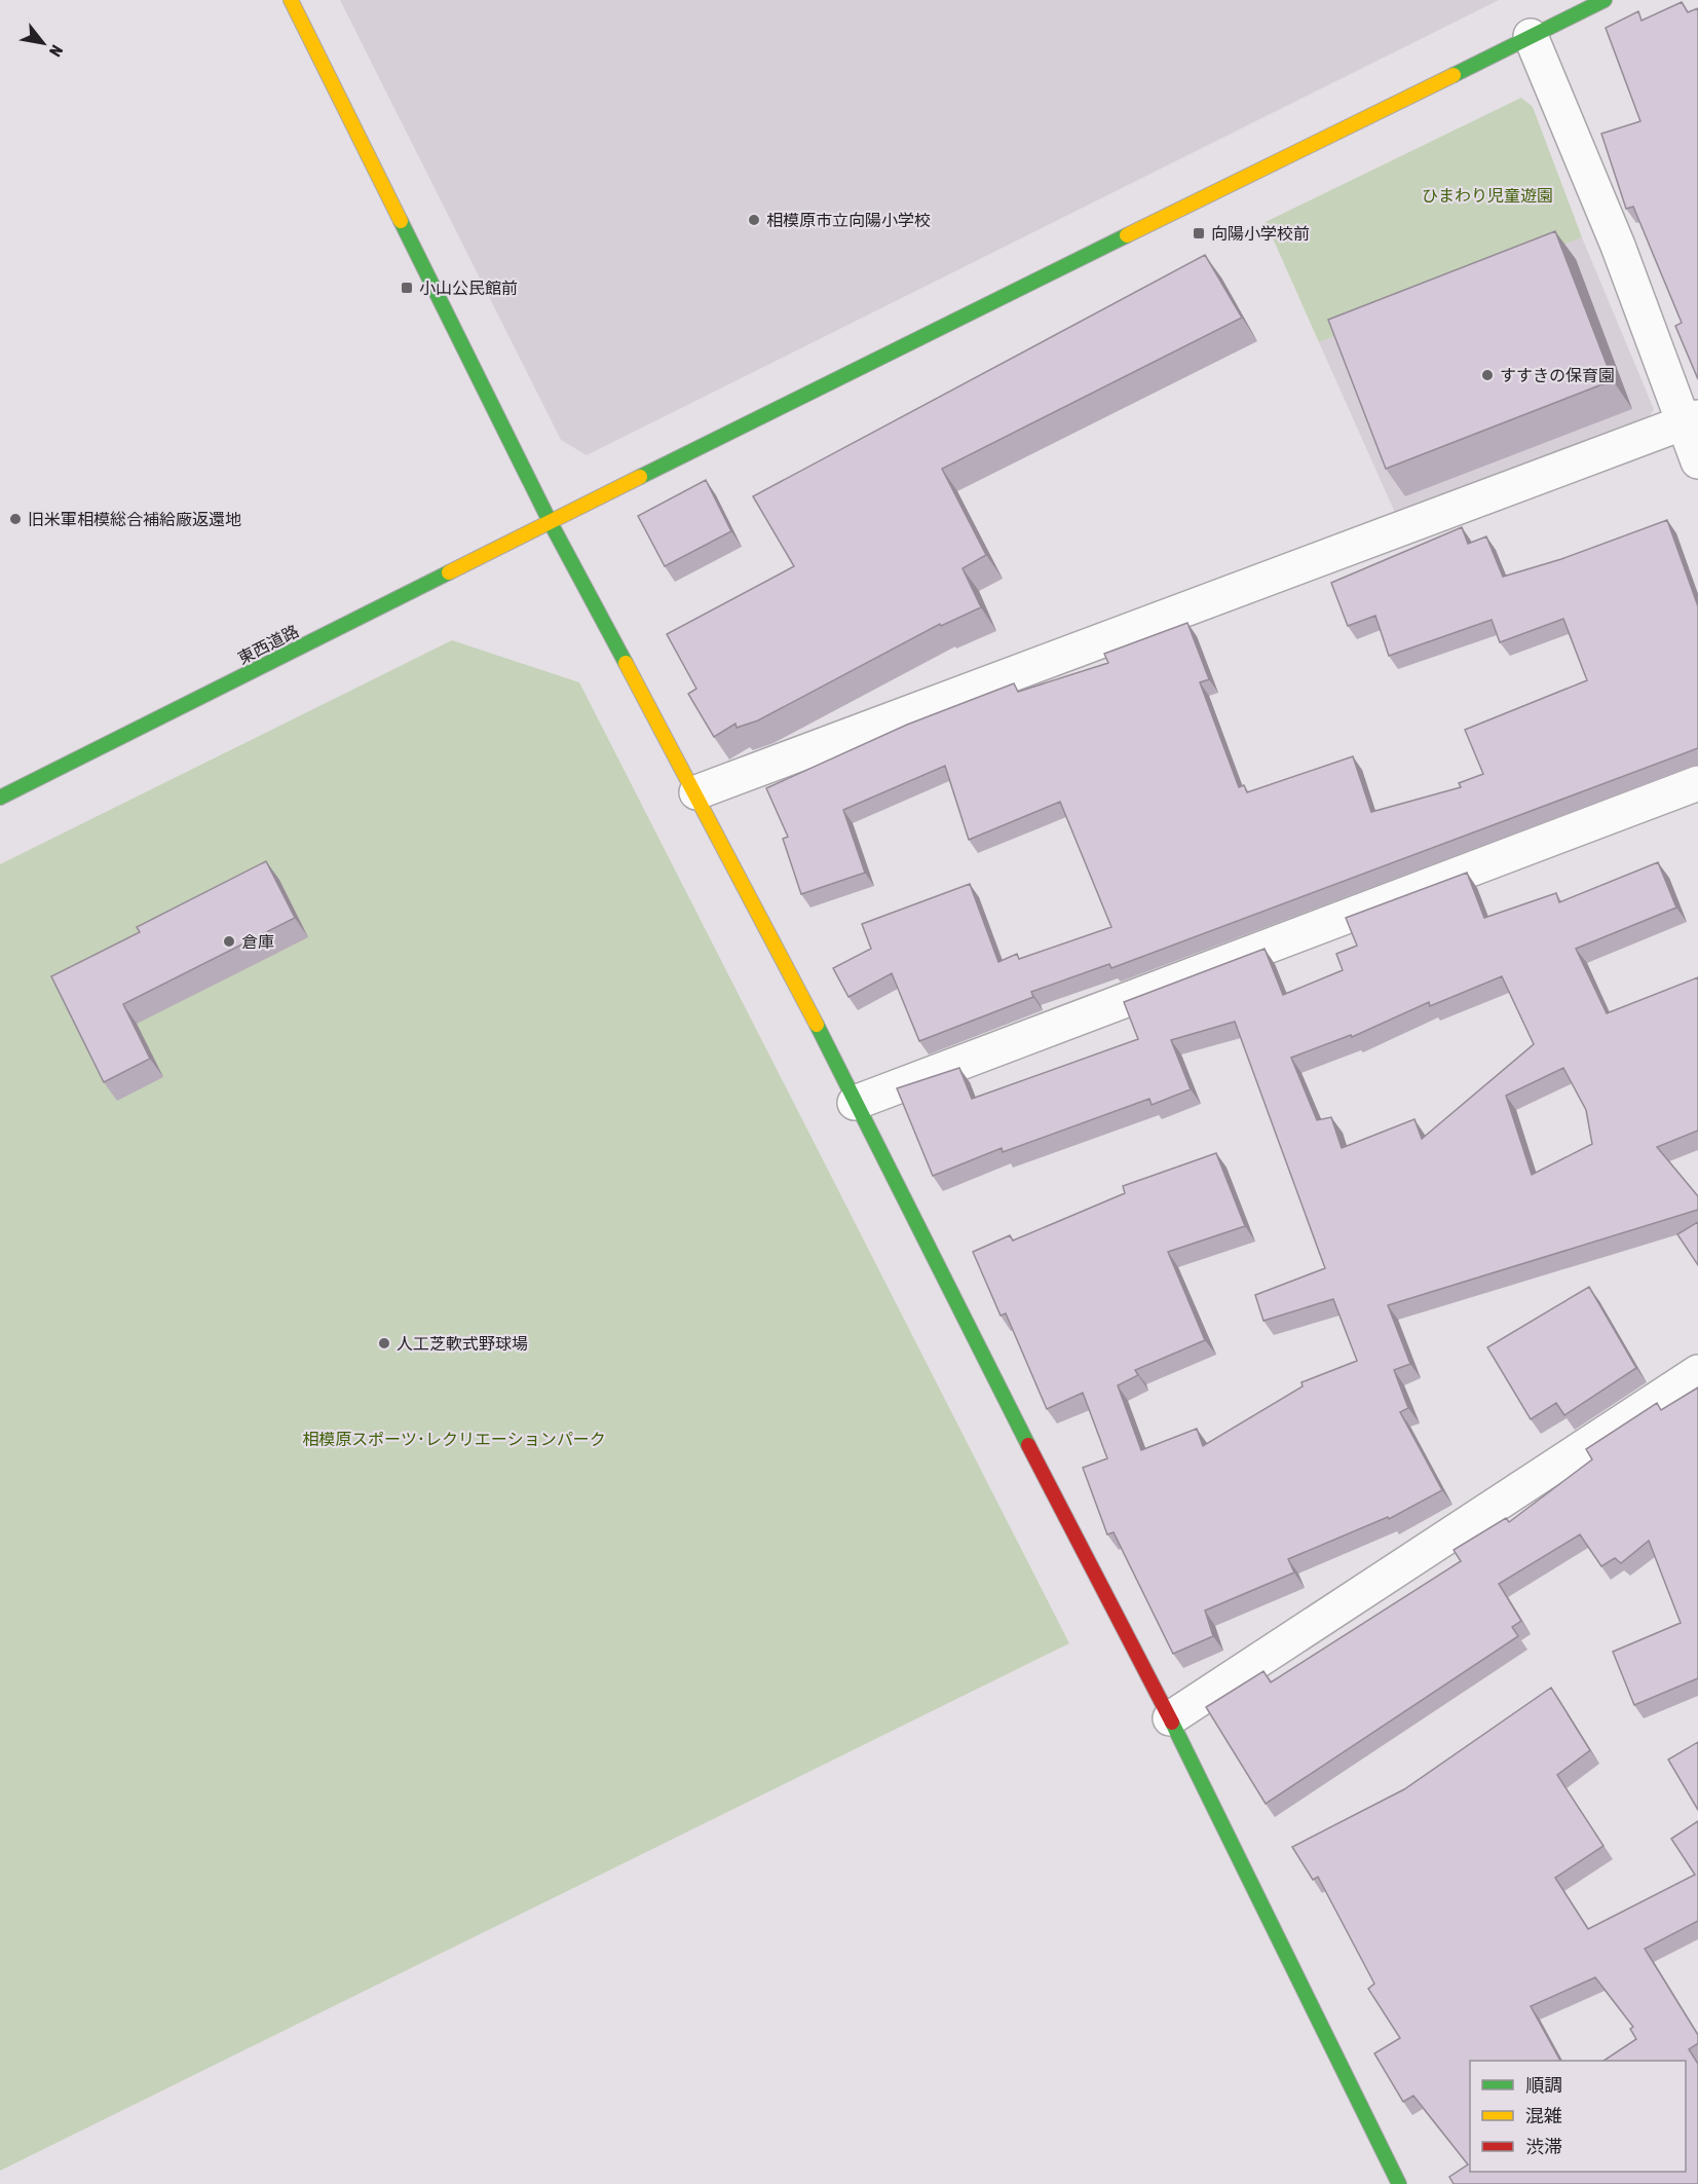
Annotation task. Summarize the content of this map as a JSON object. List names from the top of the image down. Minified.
{"streets":{"street":["東西道路"]},"parks":["ひまわり児童遊園","相模原スポーツ･レクリエーションパーク"],"places":{"other":["相模原市立向陽小学校","すすきの保育園","旧米軍相模総合補給廠返還地","倉庫","人工芝軟式野球場"],"transit":["向陽小学校前","小山公民館前"]},"legend":["順調","混雑","渋滞"],"north":"bottom right"}
